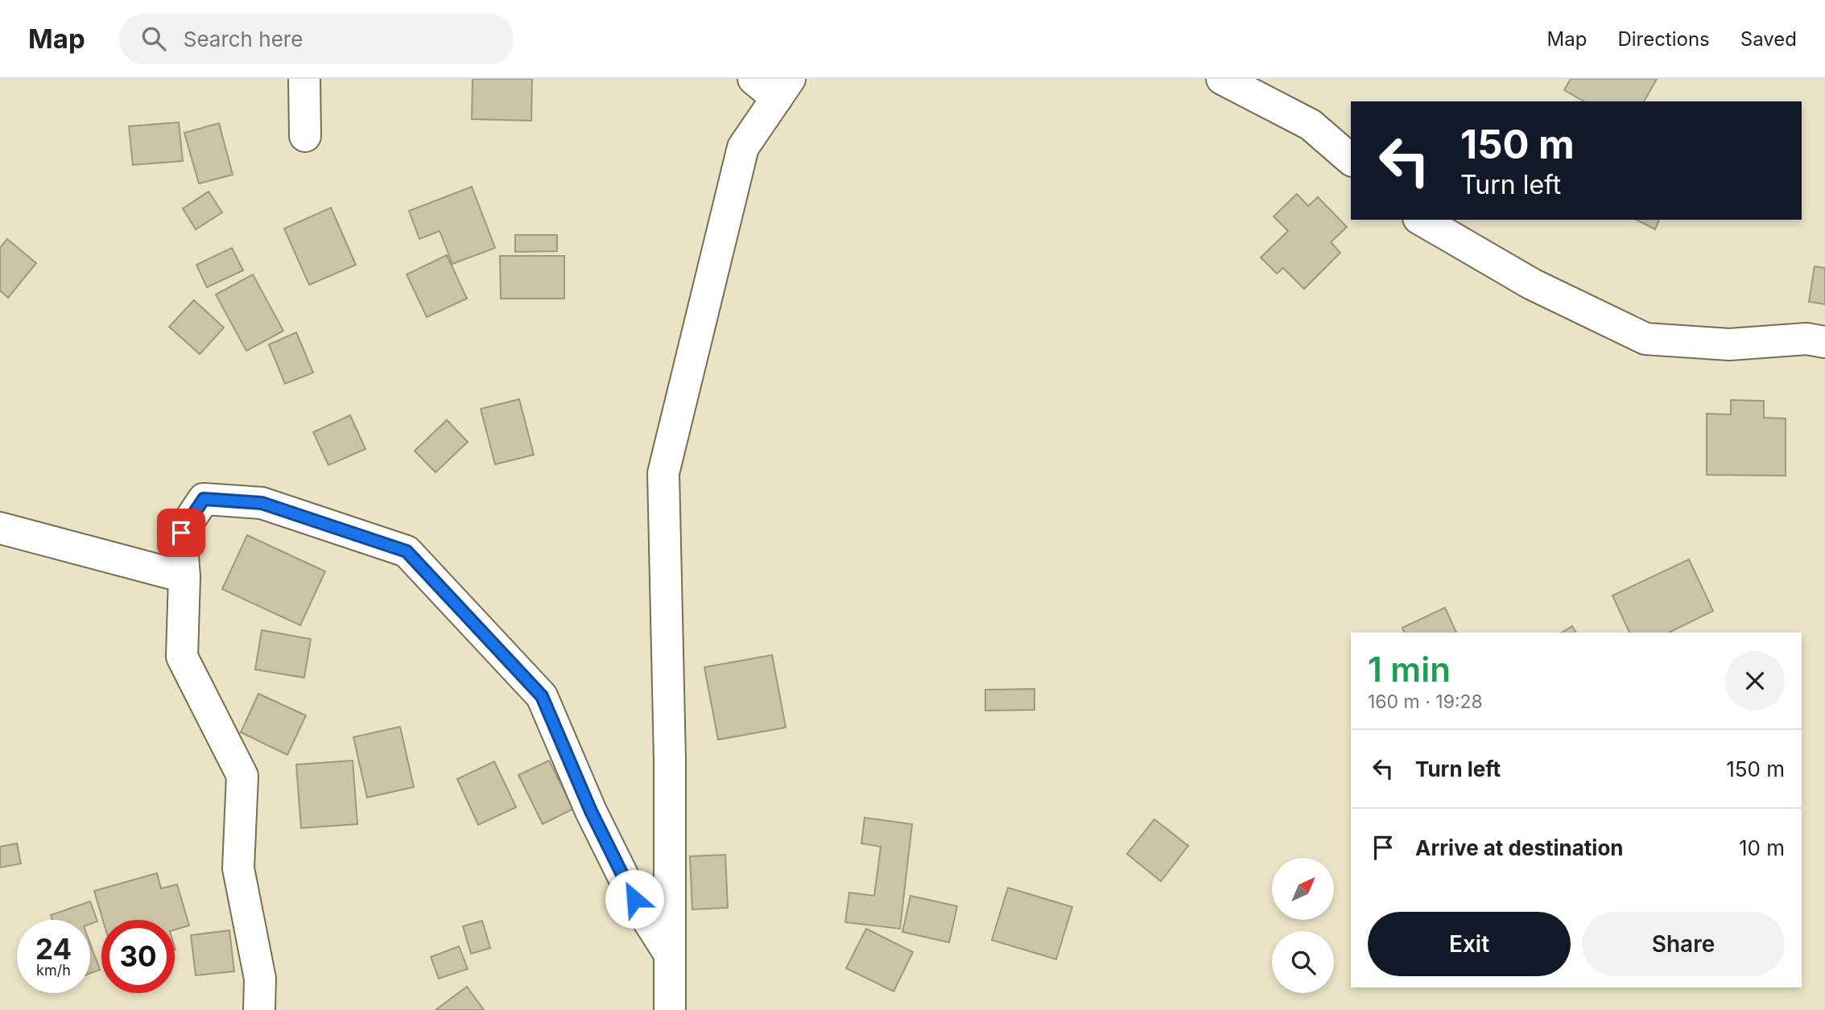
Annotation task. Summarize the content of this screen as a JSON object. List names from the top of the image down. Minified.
{"north":"top right","page":{"header":"Map","search":"Search here","nav":["Map","Directions","Saved"],"turn":["150 m","Turn left"],"heading":["1 min","160 m · 19:28"],"list":[{"name":"Turn left","value":"150 m"},{"name":"Arrive at destination","value":"10 m"}],"buttons":["Exit","Share"],"speed":"24 km/h","limit":"30"}}
